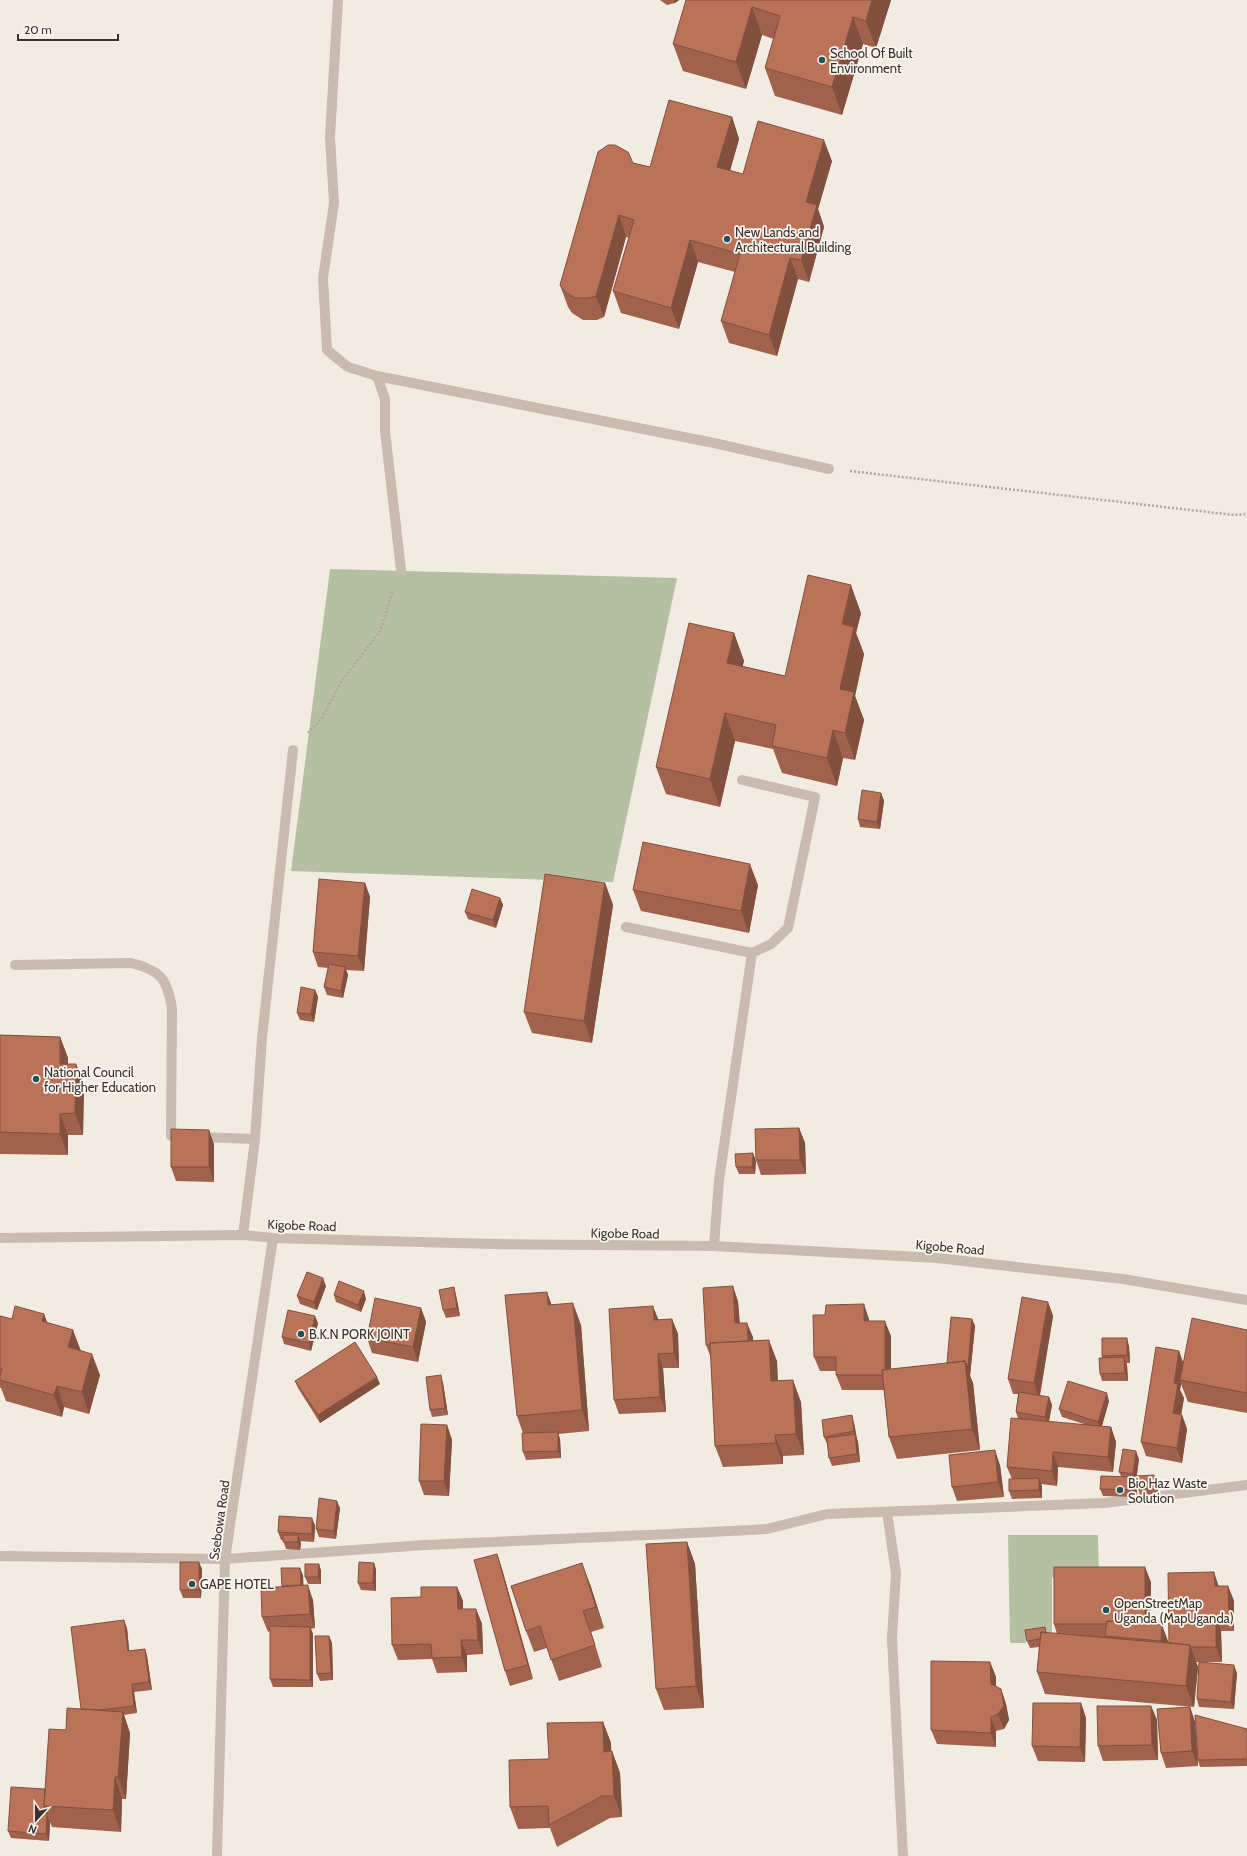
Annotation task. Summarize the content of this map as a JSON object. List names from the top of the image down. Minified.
{"streets":{"street":["Kigobe Road","Ssebowa Road"]},"crossings":[["Kigobe Road","Ssebowa Road"]],"places":["School Of Built Environment","New Lands and Architectural Building","National Council for Higher Education","B.K.N PORK JOINT","Bio Haz Waste Solution","GAPE HOTEL","OpenStreetMap Uganda (MapUganda)"],"scale_bar":"20 m","north":"bottom"}
